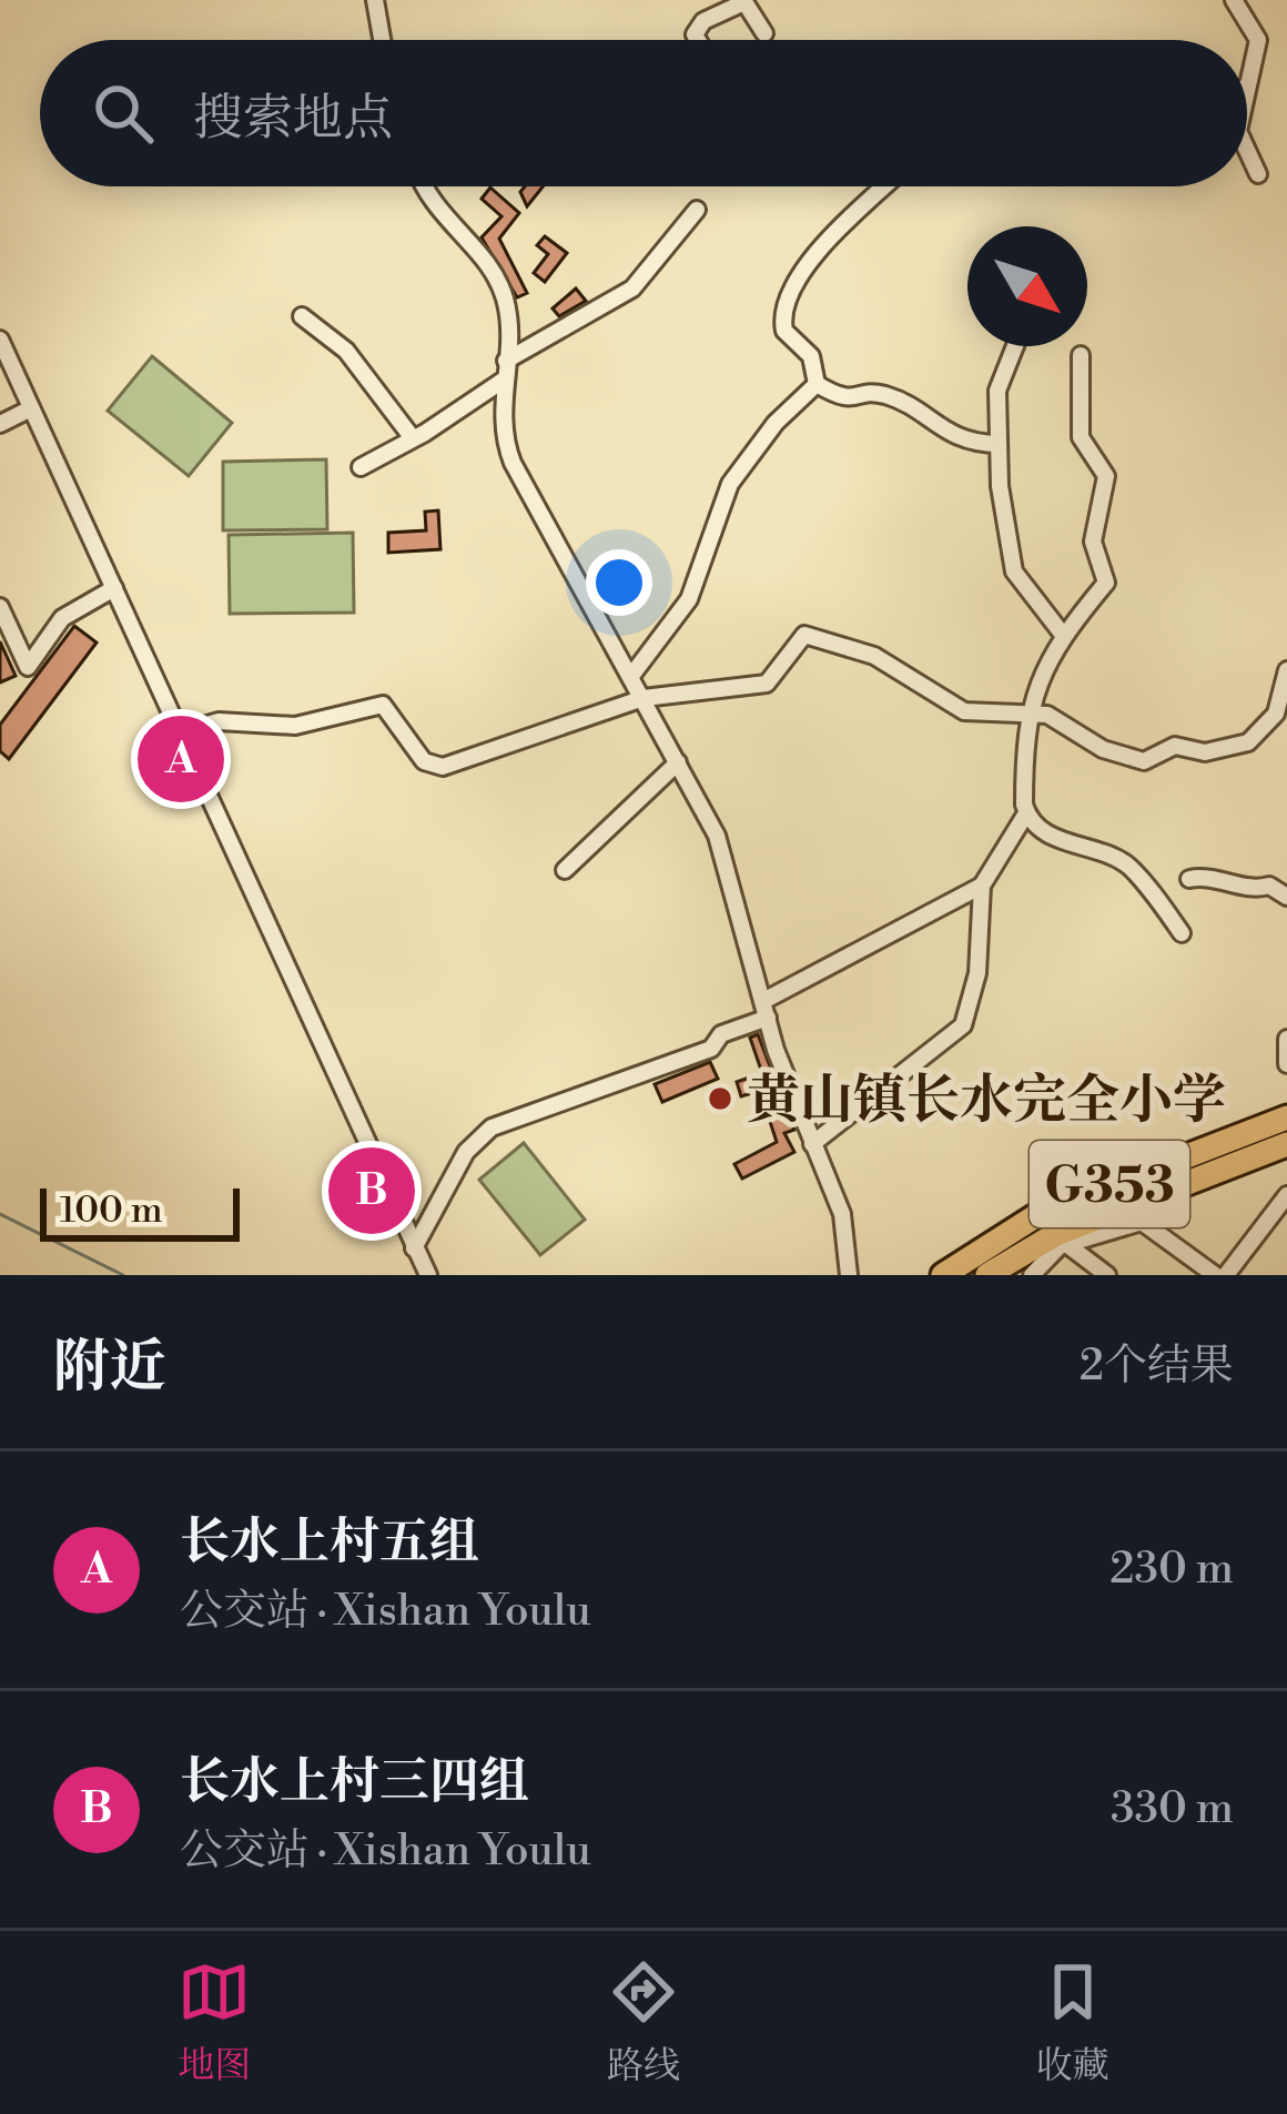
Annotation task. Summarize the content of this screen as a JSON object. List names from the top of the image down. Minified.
{"streets":{"highway":["G353"]},"places":["黄山镇长水完全小学"],"scale_bar":"100 m","north":"bottom right","page":{"search":"搜索地点","pins":["A","B"],"scale":"100 m","heading":["附近","2个结果"],"list":[{"mark":"A","name":"长水上村五组","note":"公交站 · Xishan Youlu","value":"230 m"},{"mark":"B","name":"长水上村三四组","note":"公交站 · Xishan Youlu","value":"330 m"}],"nav":["地图","路线","收藏"]}}
